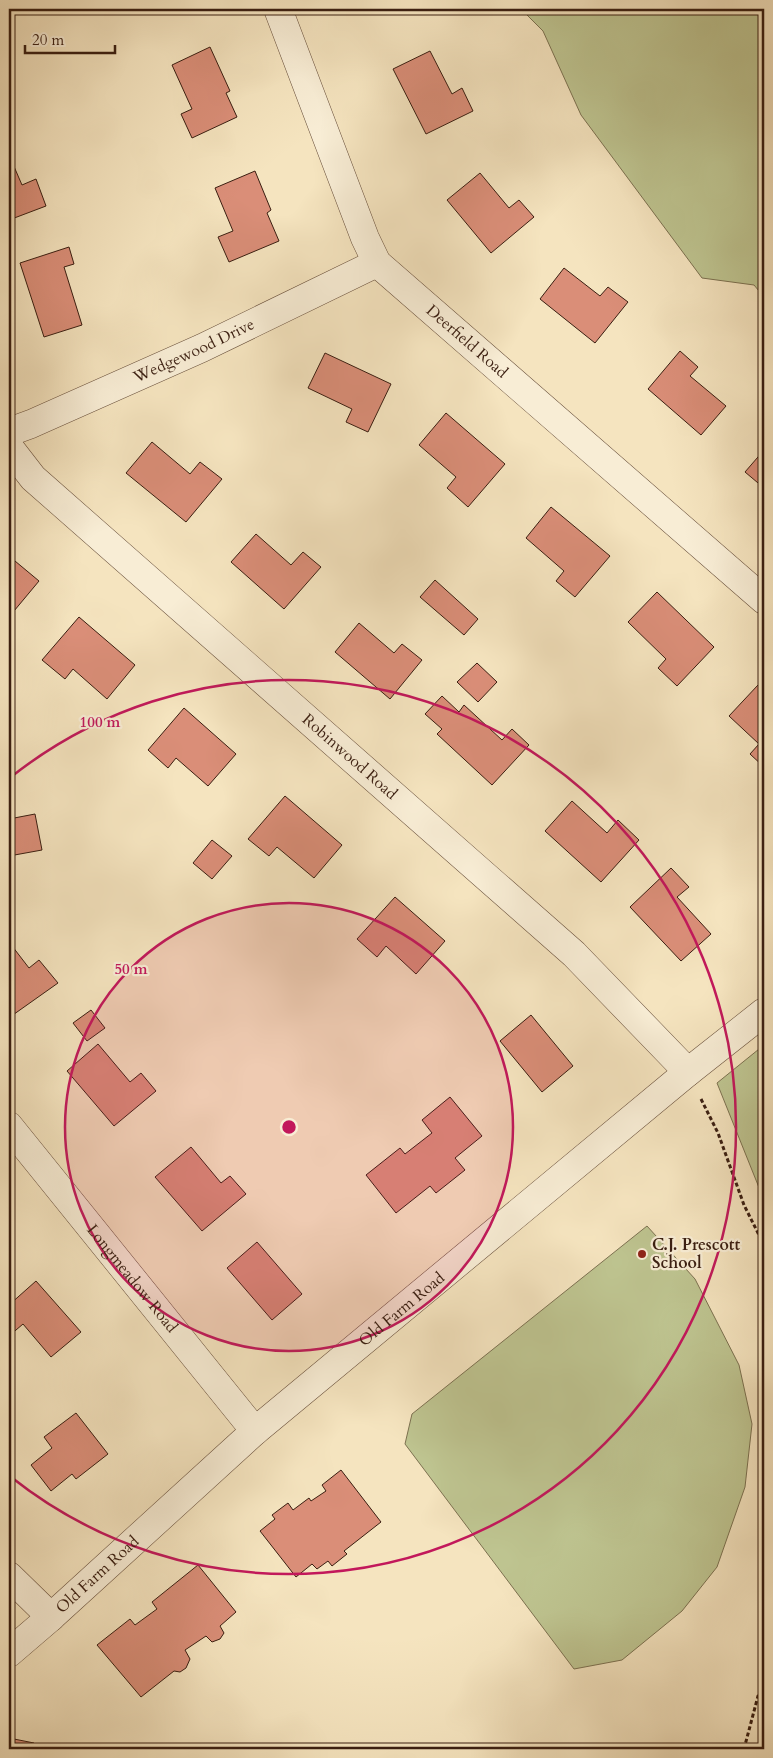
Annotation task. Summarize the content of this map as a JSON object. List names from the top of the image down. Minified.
{"streets":{"street":["Deerfield Road","Wedgewood Drive","Robinwood Road","Longmeadow Road","Old Farm Road"]},"crossings":[["Deerfield Road","Wedgewood Drive"],["Robinwood Road","Old Farm Road"],["Longmeadow Road","Old Farm Road"]],"places":["C.J. Prescott School"],"scale_bar":"20 m","rings":["100 m","50 m"]}
